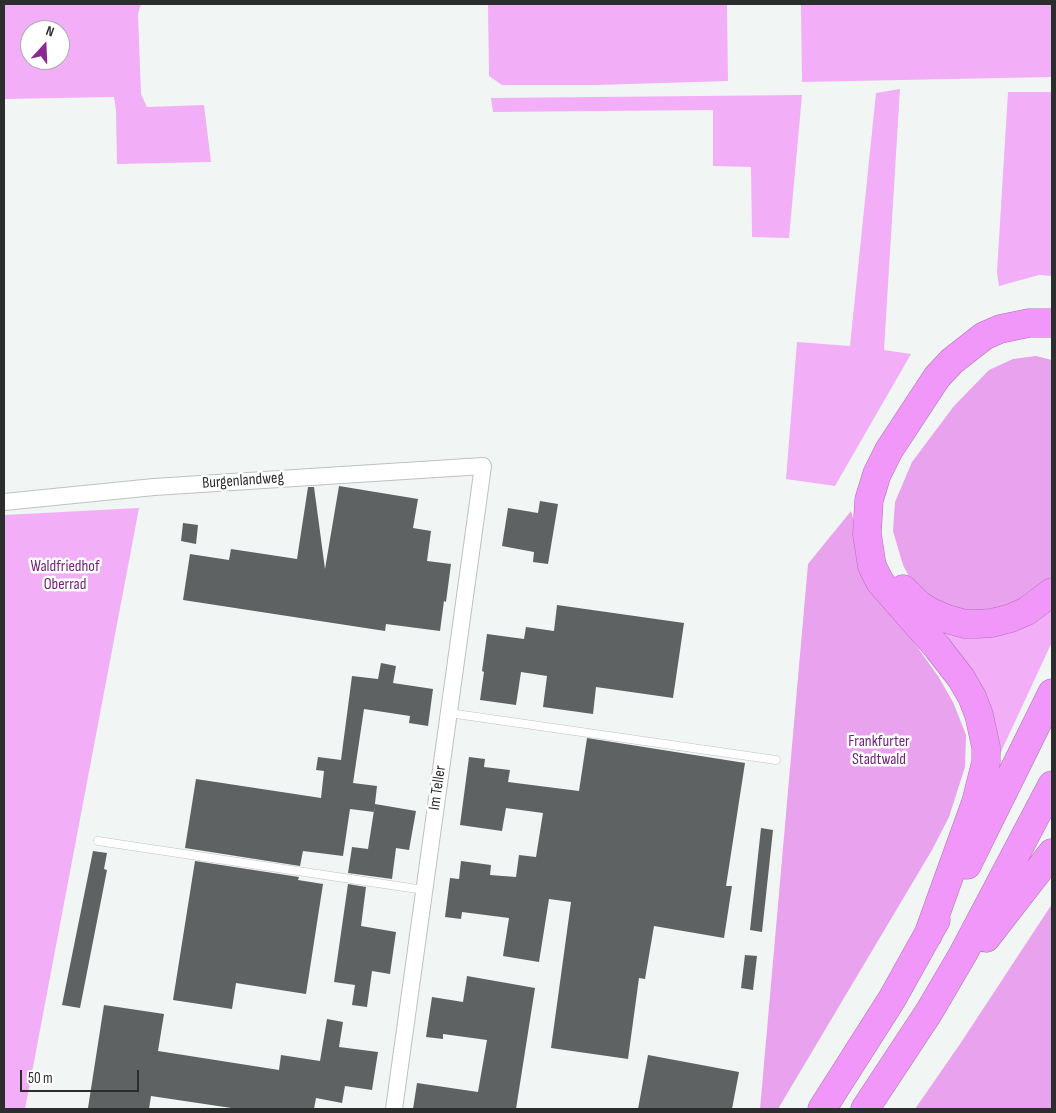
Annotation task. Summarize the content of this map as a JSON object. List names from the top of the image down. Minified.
{"streets":{"street":["Burgenlandweg","Im Teller"]},"crossings":[["Burgenlandweg","Im Teller"]],"parks":["Waldfriedhof Oberrad","Frankfurter Stadtwald"],"scale_bar":"50 m","north":"top"}
